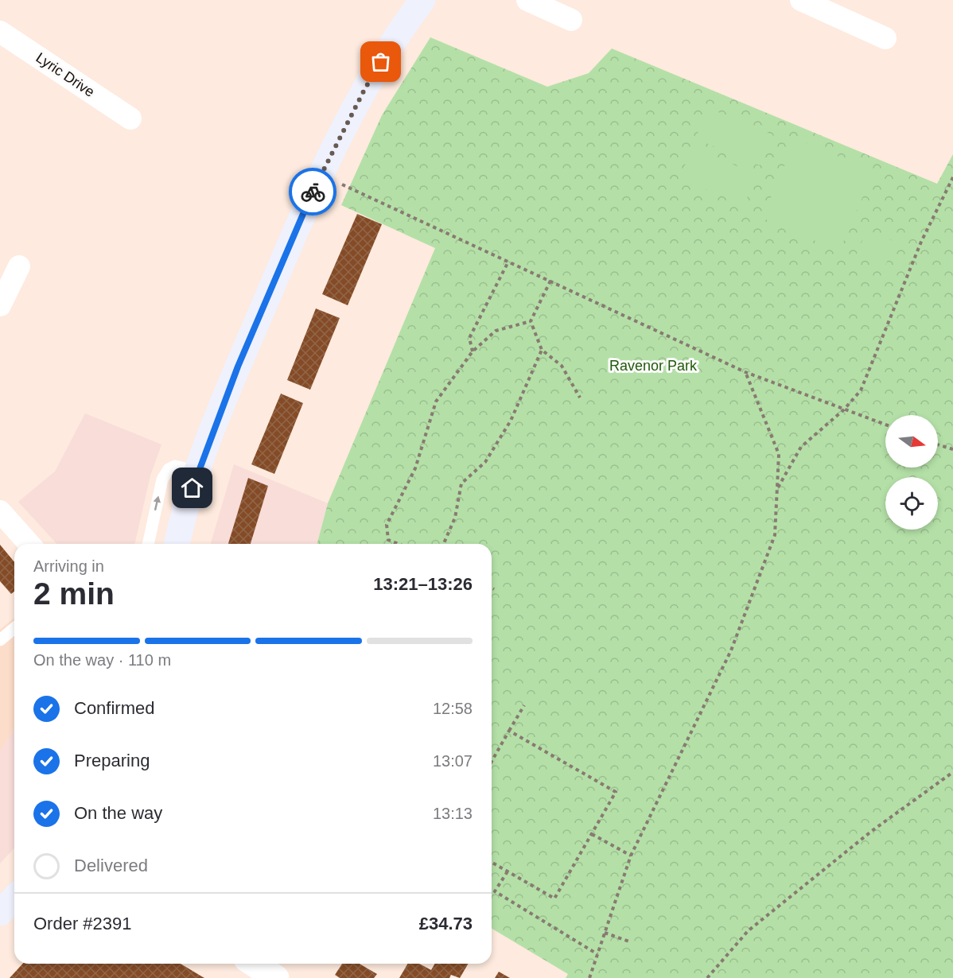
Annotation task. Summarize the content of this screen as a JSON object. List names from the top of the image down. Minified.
{"streets":{"street":["Lyric Drive"]},"parks":["Ravenor Park"],"north":"right","page":{"heading":["2 min","Arriving in","13:21–13:26"],"panel":["Order #2391","£34.73"],"bar":"On the way · 110 m","list":[["Confirmed","12:58"],["Preparing","13:07"],["On the way","13:13"],"Delivered"]}}
